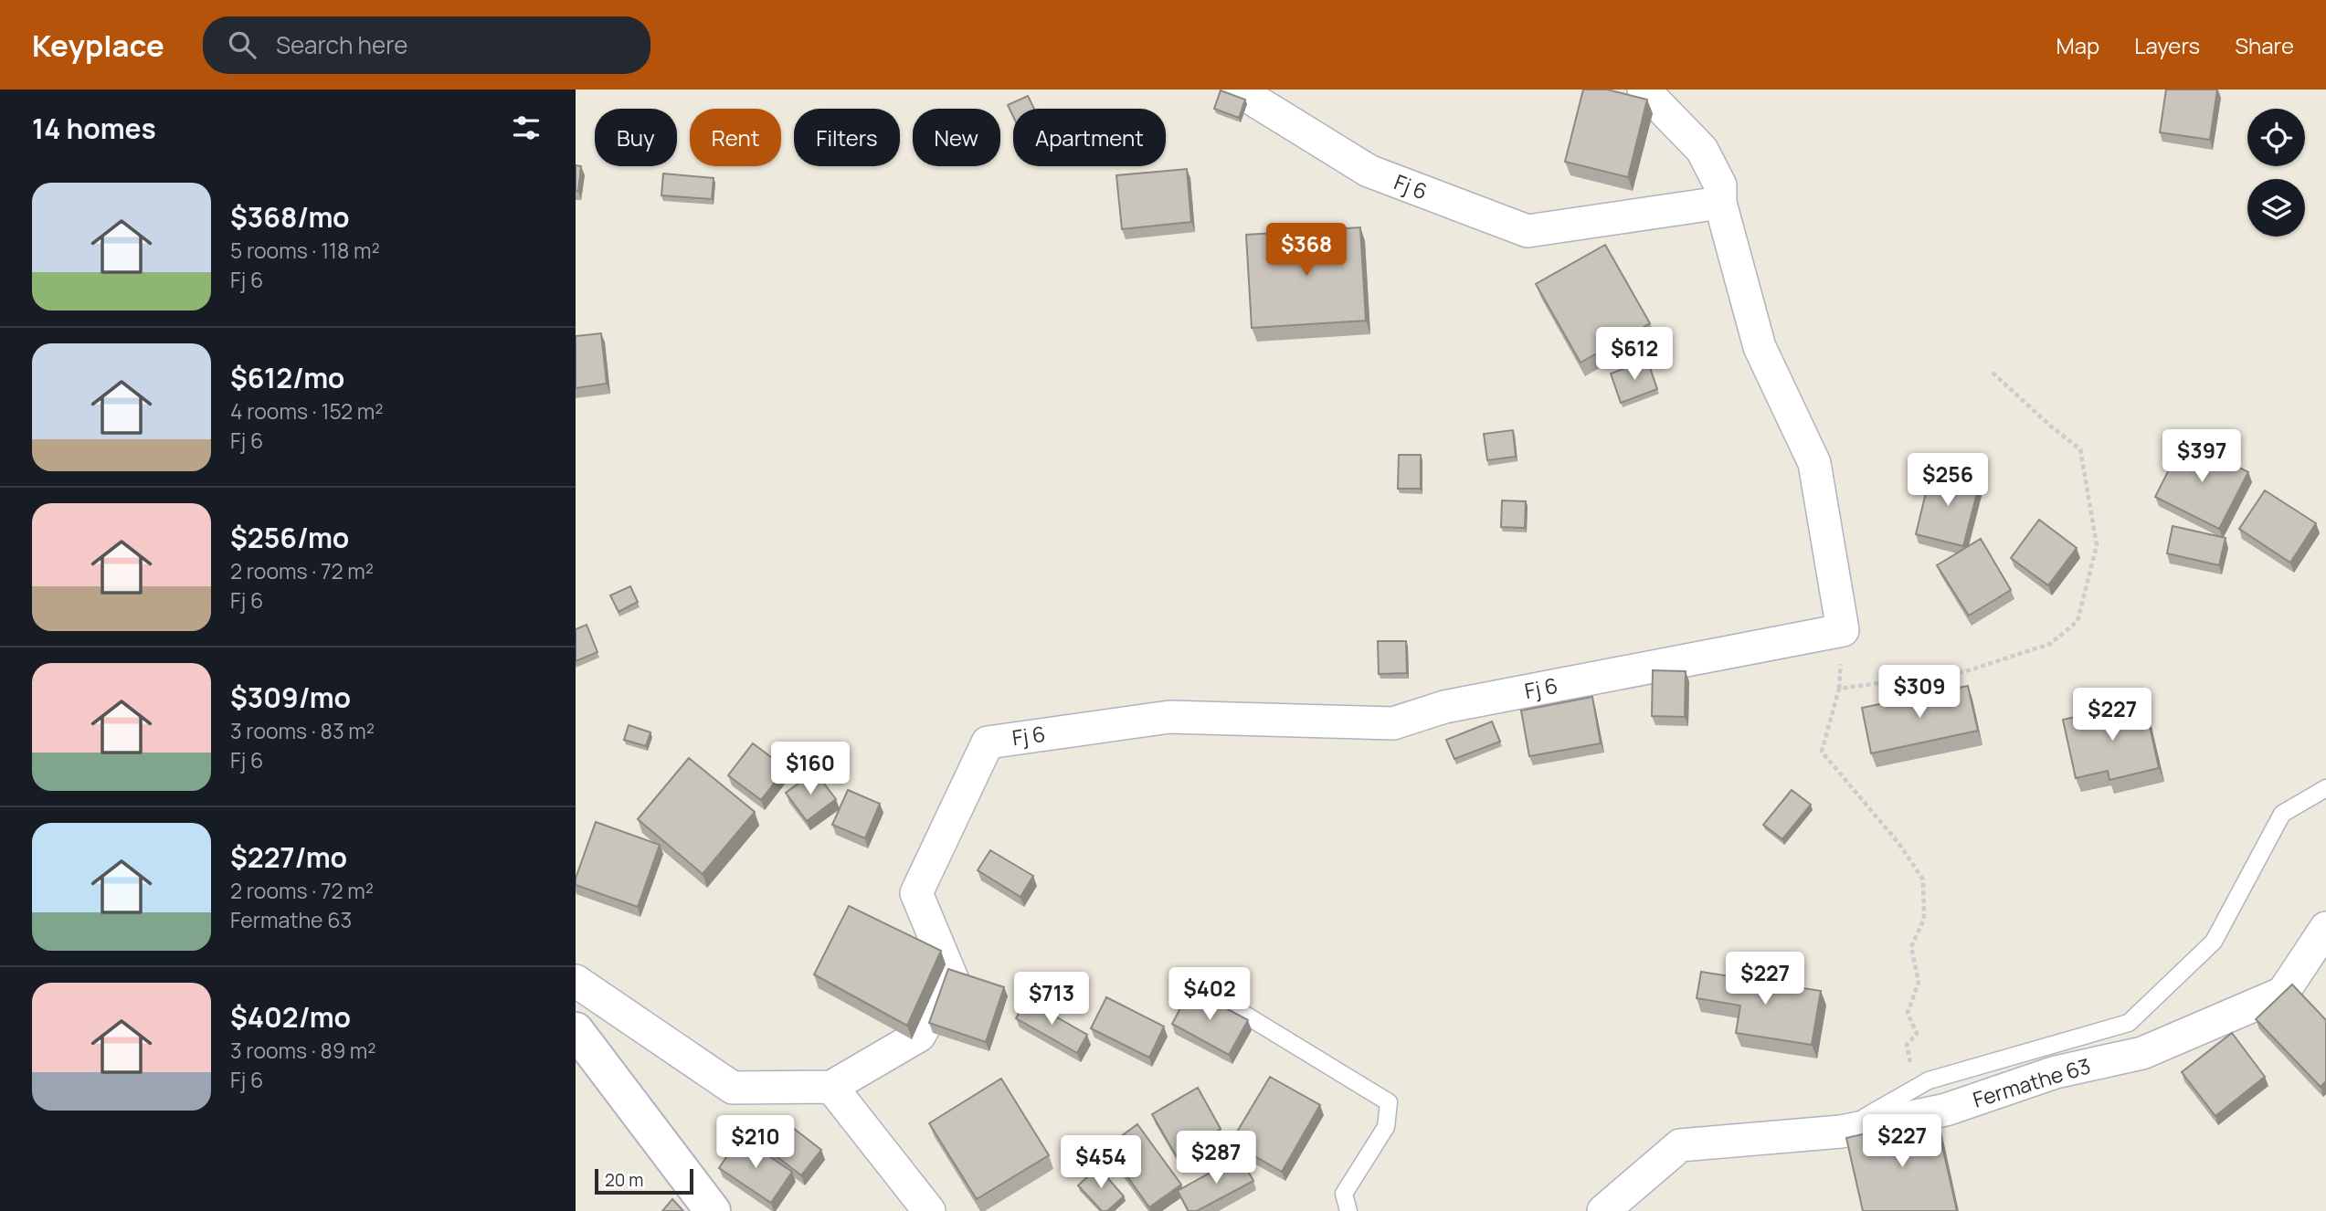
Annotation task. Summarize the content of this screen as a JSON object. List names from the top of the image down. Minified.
{"streets":{"street":["Fj 6","Fermathe 63"]},"scale_bar":"20 m","page":{"header":"Keyplace","search":"Search here","nav":["Map","Layers","Share"],"heading":"14 homes","chip":["Buy","Rent","Filters","New","Apartment"],"list":[{"name":"$368/mo","note":"5 rooms · 118 m² · Fj 6"},{"name":"$612/mo","note":"4 rooms · 152 m² · Fj 6"},{"name":"$256/mo","note":"2 rooms · 72 m² · Fj 6"},{"name":"$309/mo","note":"3 rooms · 83 m² · Fj 6"},{"name":"$227/mo","note":"2 rooms · 72 m² · Fermathe 63"},{"name":"$402/mo","note":"3 rooms · 89 m² · Fj 6"}],"price":["$368","$612","$397","$256","$309","$227","$160","$227","$402","$713","$227","$210","$287","$454"],"scale":"20 m"}}
